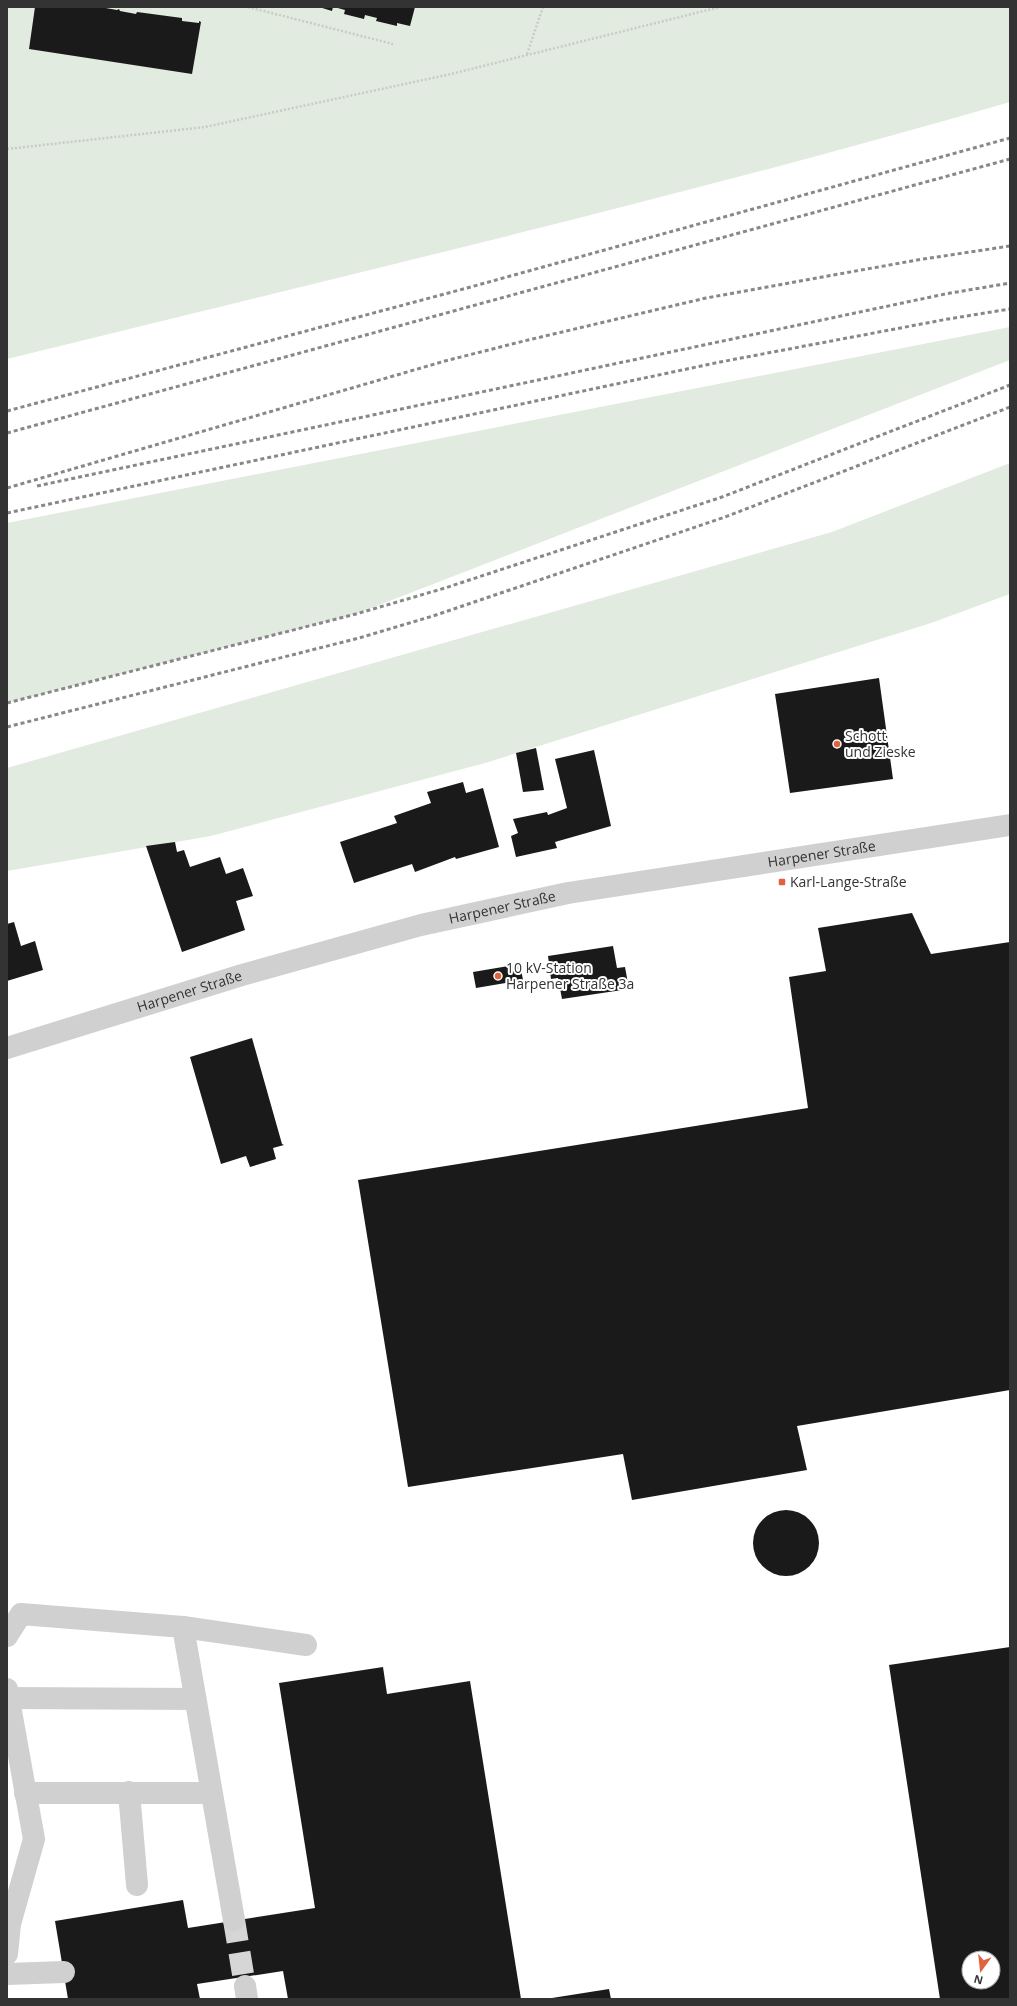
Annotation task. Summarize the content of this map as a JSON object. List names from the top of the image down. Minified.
{"streets":{"street":["Harpener Straße"]},"places":{"other":["Schott und Zieske","10 kV-Station Harpener Straße 3a"],"transit":["Karl-Lange-Straße"]},"north":"bottom"}
